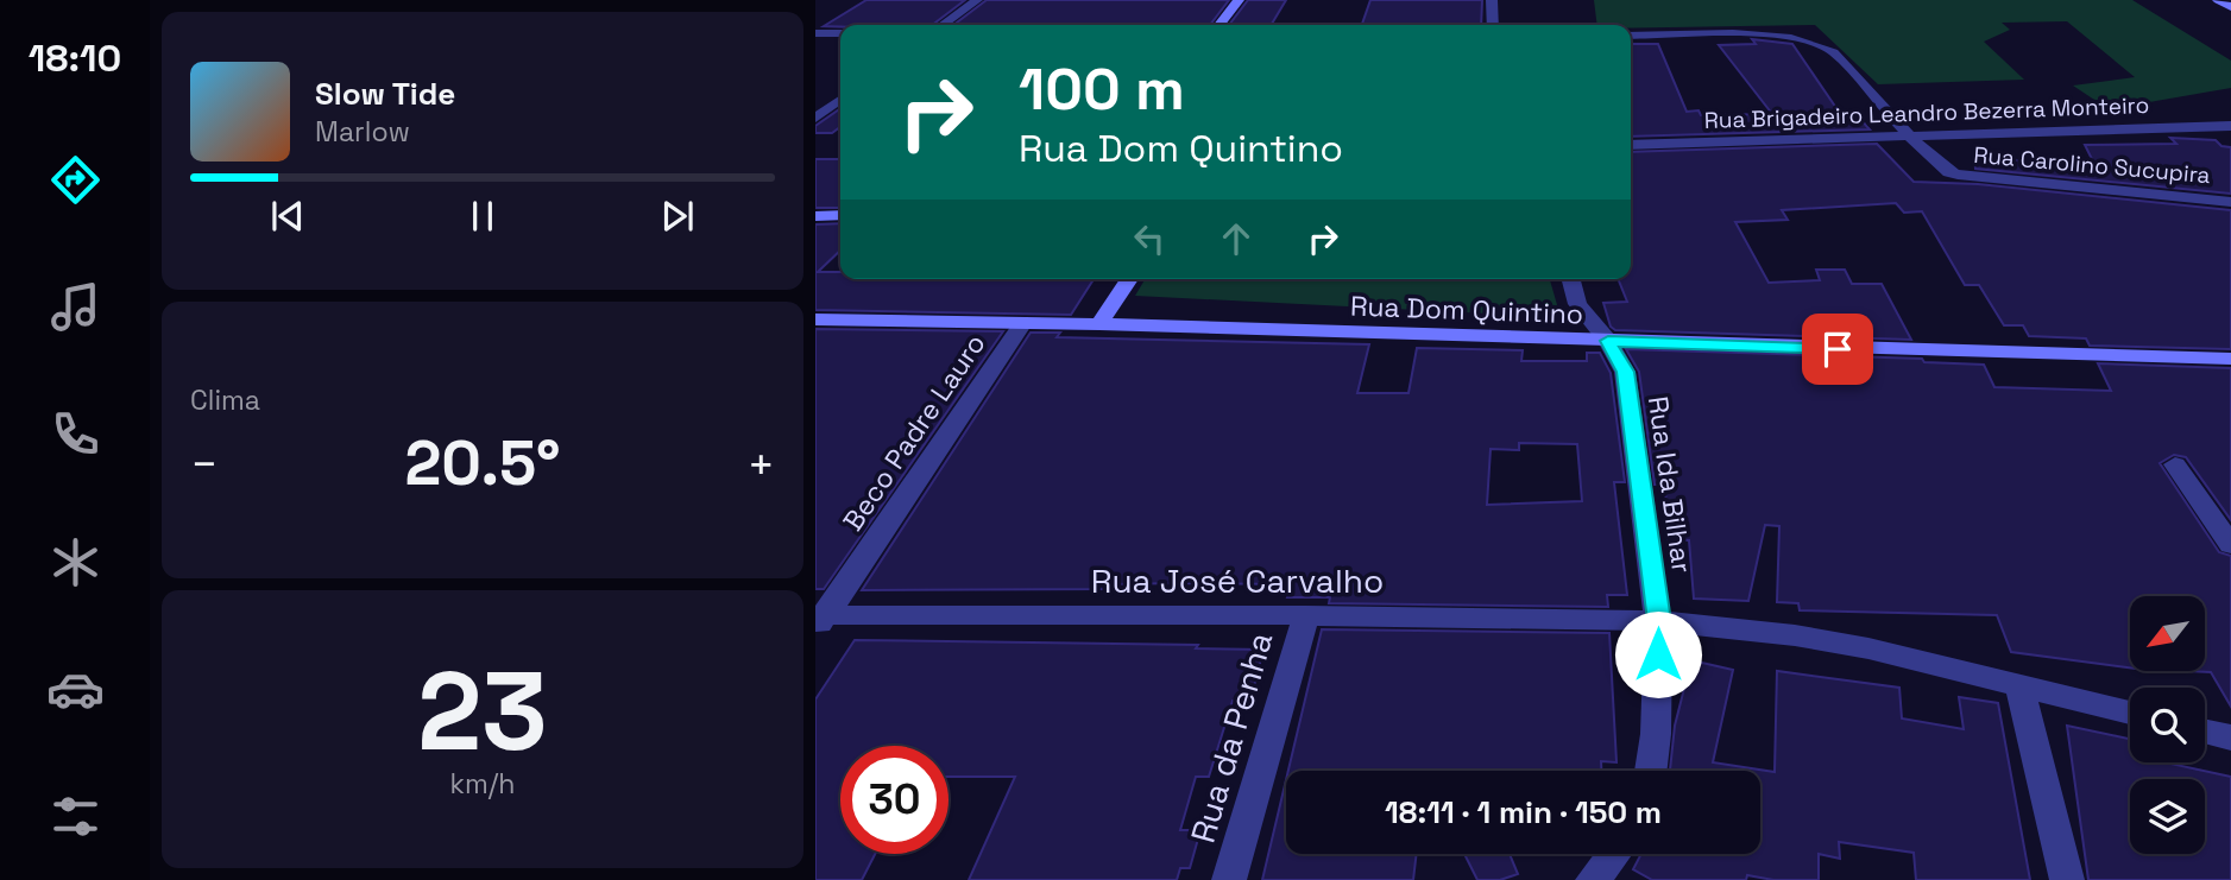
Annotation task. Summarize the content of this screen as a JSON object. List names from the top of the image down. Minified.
{"streets":{"main road":["Rua Dom Quintino"],"street":["Rua Brigadeiro Leandro Bezerra Monteiro","Rua Carolino Sucupira","Beco Padre Lauro","Rua Ida Bilhar","Rua José Carvalho","Rua da Penha"]},"crossings":[["Rua Brigadeiro Leandro Bezerra Monteiro","Rua Carolino Sucupira"],["Rua Dom Quintino","Beco Padre Lauro"],["Rua Dom Quintino","Rua Ida Bilhar"],["Beco Padre Lauro","Rua José Carvalho"],["Rua Ida Bilhar","Rua José Carvalho"],["Rua José Carvalho","Rua da Penha"]],"north":"bottom left","page":{"tabs":"18:10","turn":["100 m","Rua Dom Quintino"],"song":["Slow Tide","Marlow"],"tile":["Clima",["23","km/h"]],"heat":["−","20.5°","+"],"limit":"30","trip":"18:11 · 1 min · 150 m"}}
